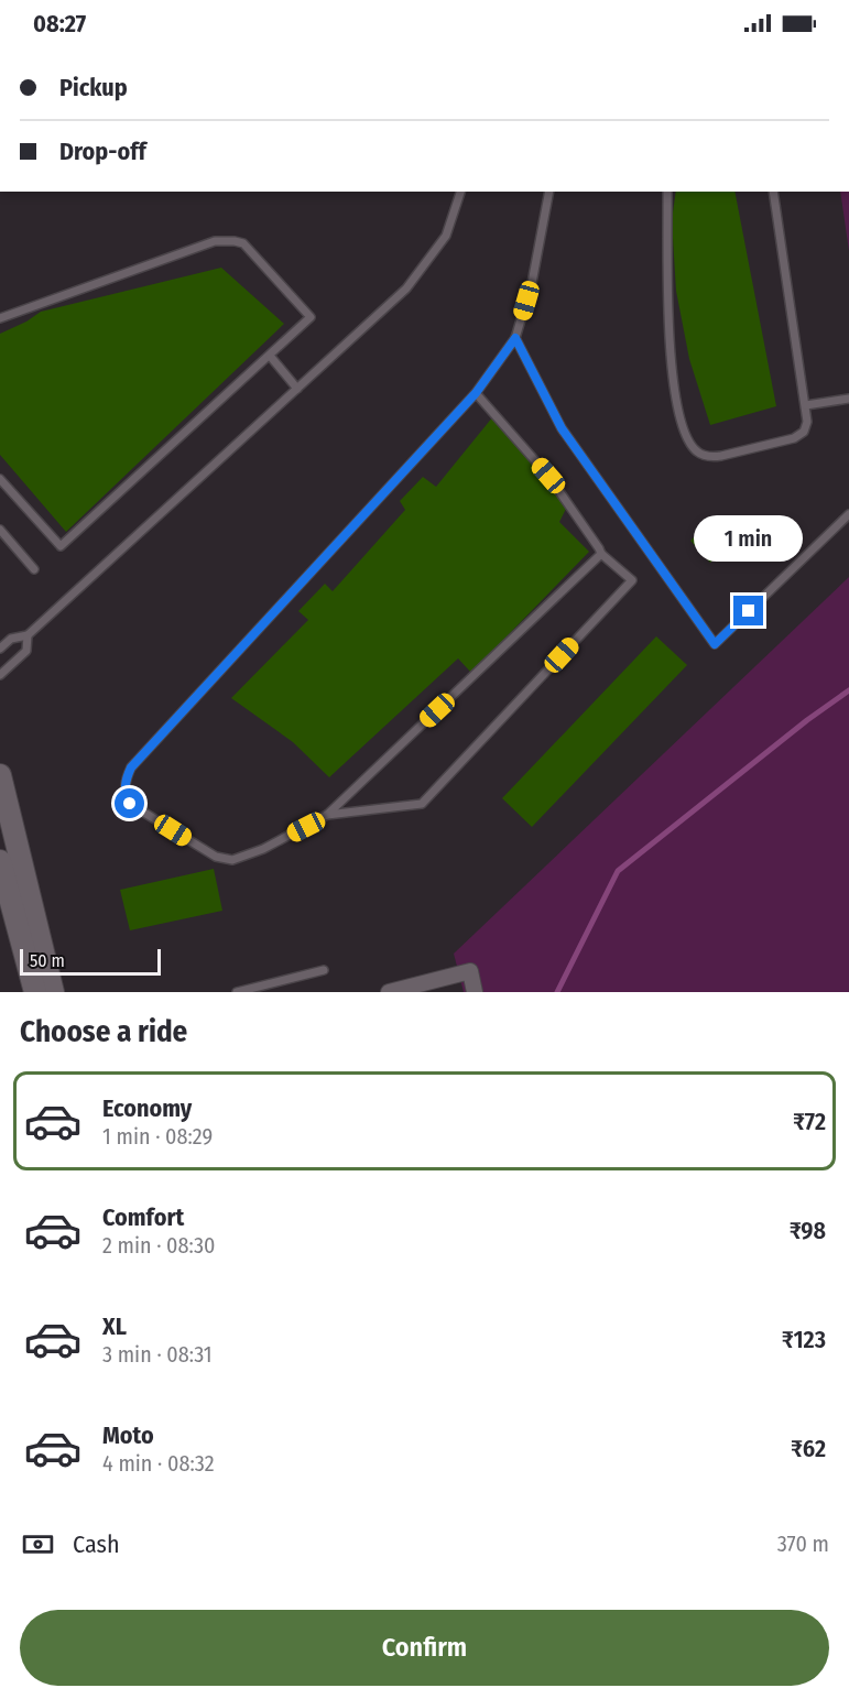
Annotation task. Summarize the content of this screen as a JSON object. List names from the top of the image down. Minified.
{"scale_bar":"50 m","page":{"status":"08:27","banner":["Pickup","Drop-off"],"bubble":"1 min","scale":"50 m","heading":"Choose a ride","list":[{"name":"Economy","note":"1 min · 08:29","value":"₹72"},{"name":"Comfort","note":"2 min · 08:30","value":"₹98"},{"name":"XL","note":"3 min · 08:31","value":"₹123"},{"name":"Moto","note":"4 min · 08:32","value":"₹62"}],"pay":["Cash","370 m"],"buttons":"Confirm"}}
